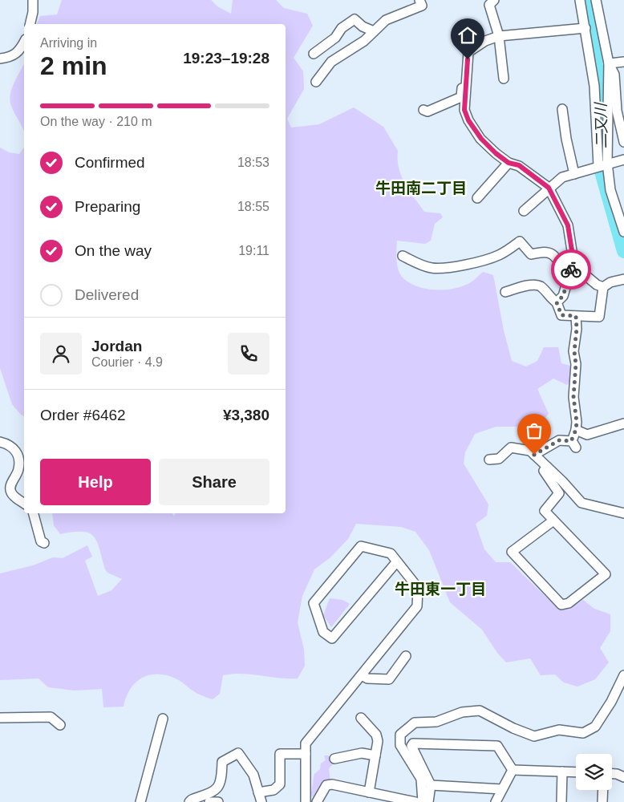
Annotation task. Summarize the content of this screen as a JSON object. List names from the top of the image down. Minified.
{"districts":["牛田南二丁目","牛田東一丁目"],"water":["二又川"],"page":{"heading":["2 min","Arriving in","19:23–19:28"],"panel":["Jordan","Courier · 4.9","Order #6462","¥3,380"],"bar":"On the way · 210 m","list":[["Confirmed","18:53"],["Preparing","18:55"],["On the way","19:11"],"Delivered"],"buttons":["Help","Share"]}}
